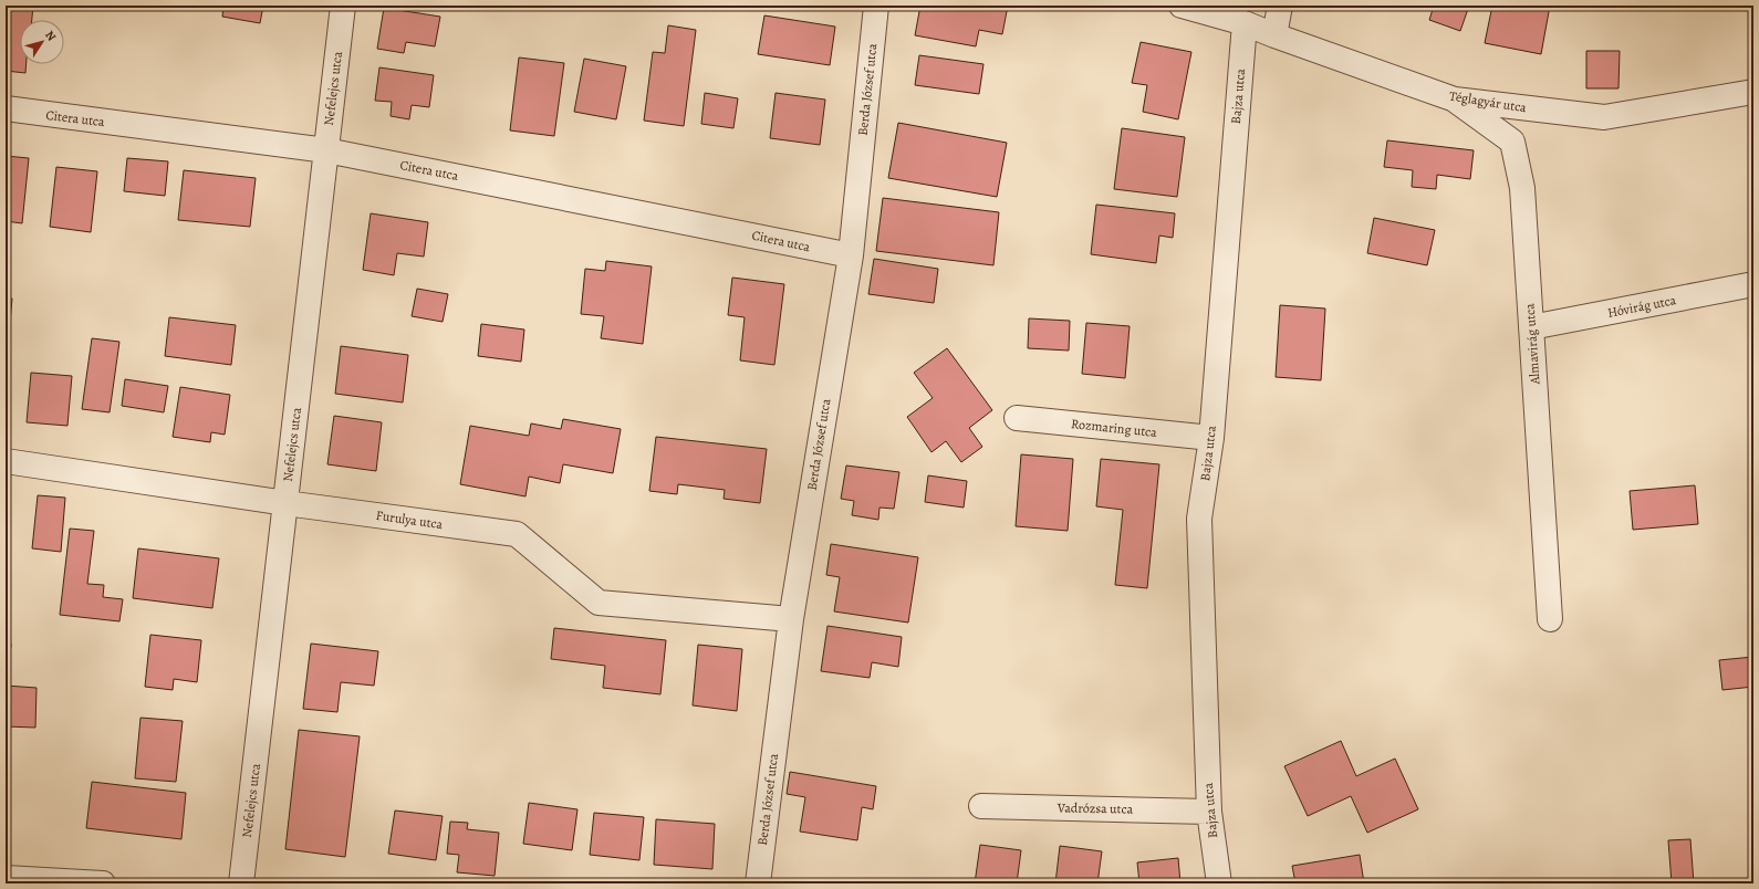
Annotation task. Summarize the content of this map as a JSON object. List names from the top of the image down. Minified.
{"streets":{"street":["Nefelejcs utca","Berda József utca","Bajza utca","Téglagyár utca","Citera utca","Hóvirág utca","Almavirág utca","Rozmaring utca","Furulya utca","Vadrózsa utca"]},"crossings":[["Nefelejcs utca","Citera utca"],["Nefelejcs utca","Furulya utca"],["Berda József utca","Citera utca"],["Berda József utca","Furulya utca"],["Bajza utca","Téglagyár utca"],["Bajza utca","Rozmaring utca"],["Bajza utca","Vadrózsa utca"],["Téglagyár utca","Almavirág utca"],["Hóvirág utca","Almavirág utca"]],"north":"top right"}
